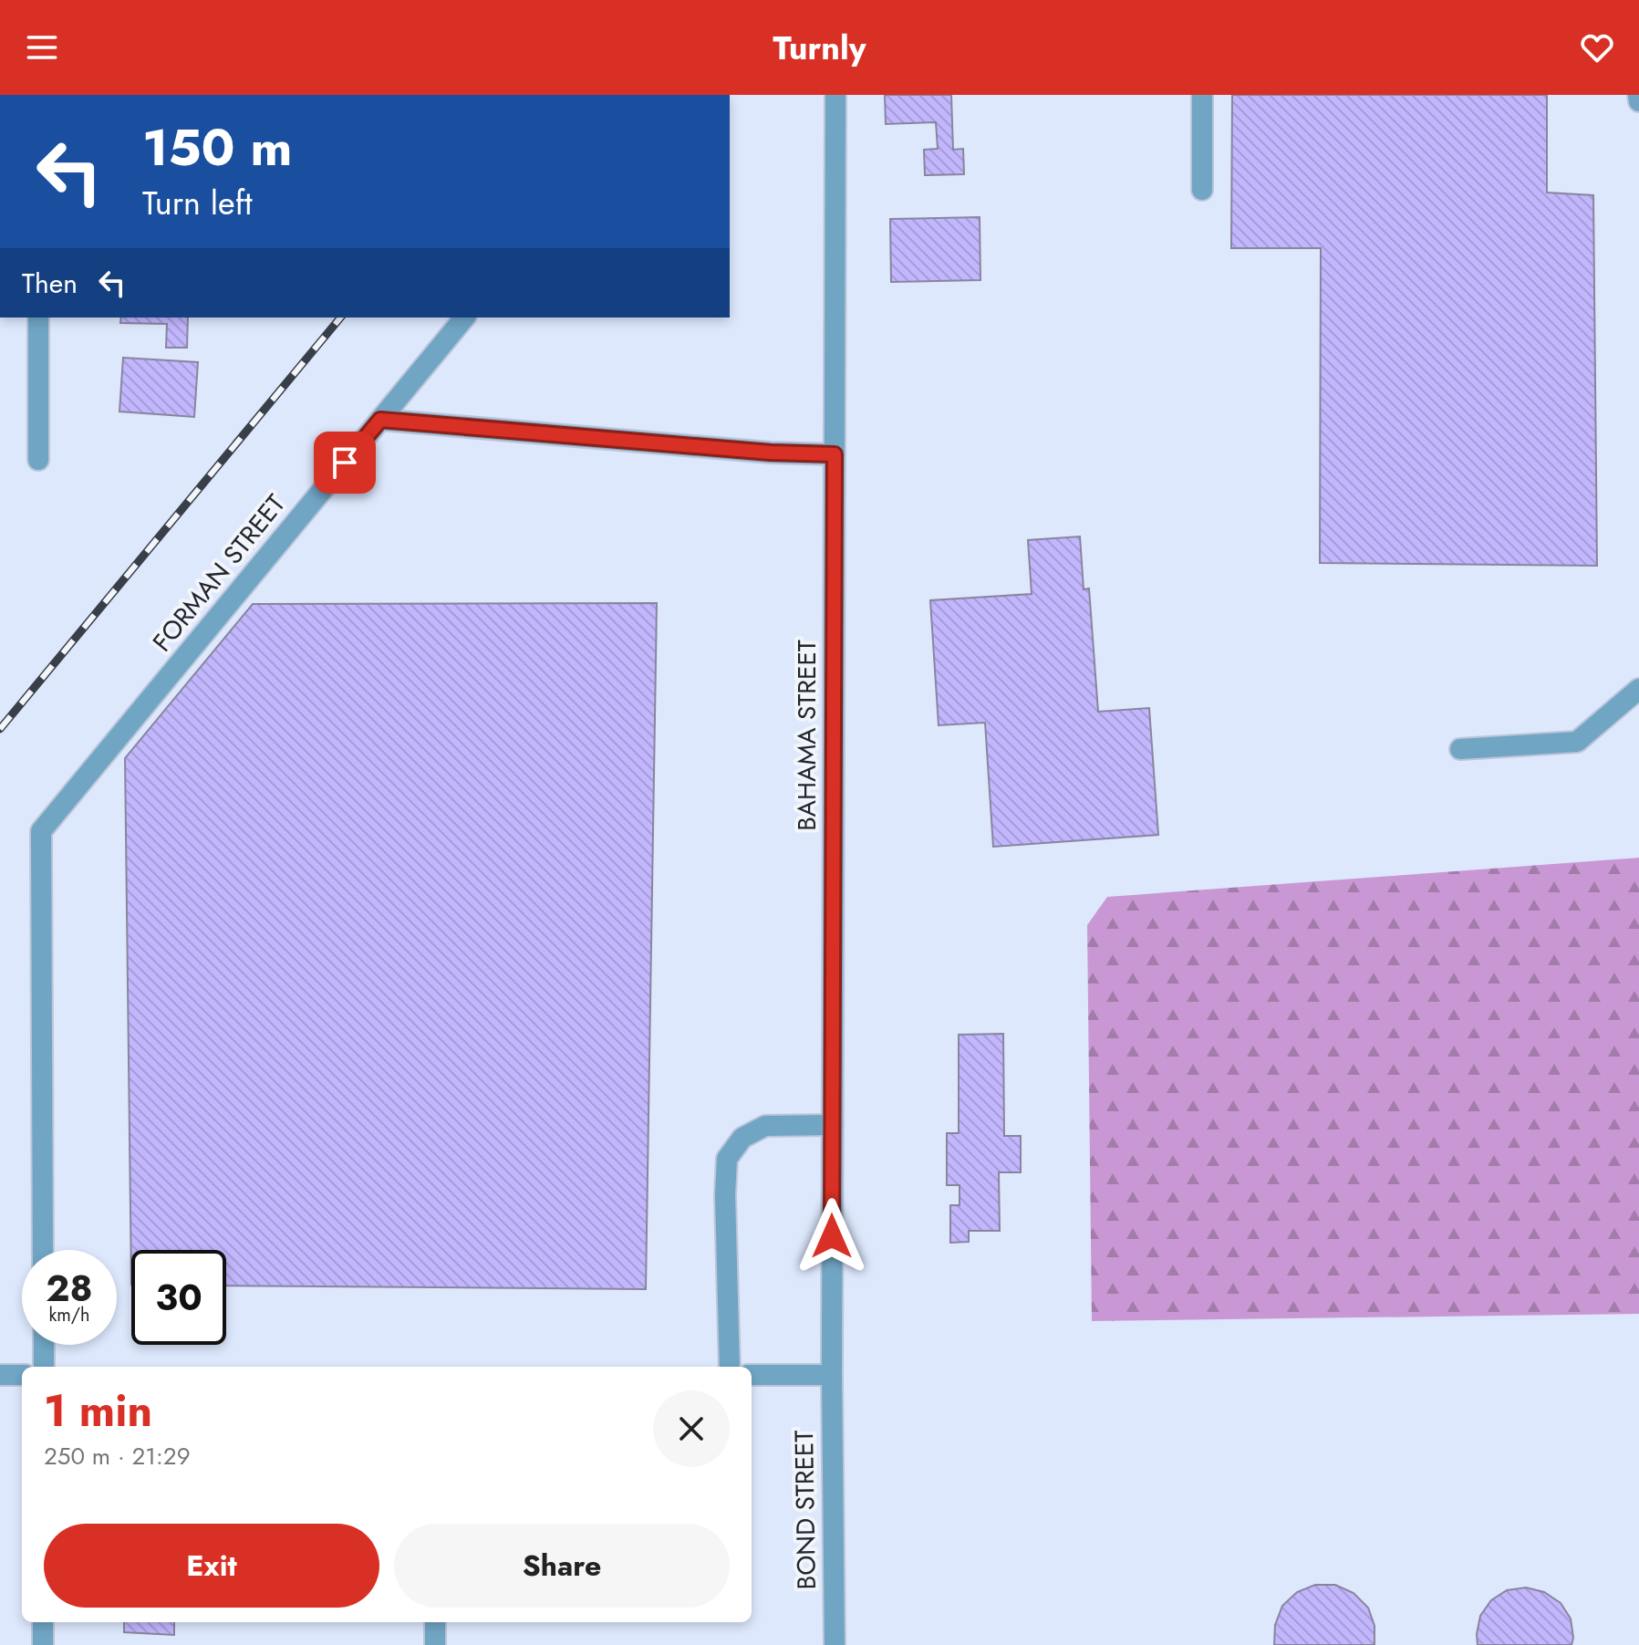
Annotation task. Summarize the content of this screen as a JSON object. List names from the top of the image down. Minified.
{"streets":{"street":["FORMAN STREET","BAHAMA STREET","BOND STREET"]},"crossings":[["BAHAMA STREET","BOND STREET"]],"page":{"header":"Turnly","turn":["150 m","Turn left"],"then":"Then","speed":"28 km/h","limit":"30","heading":["1 min","250 m · 21:29"],"buttons":["Exit","Share"]}}
